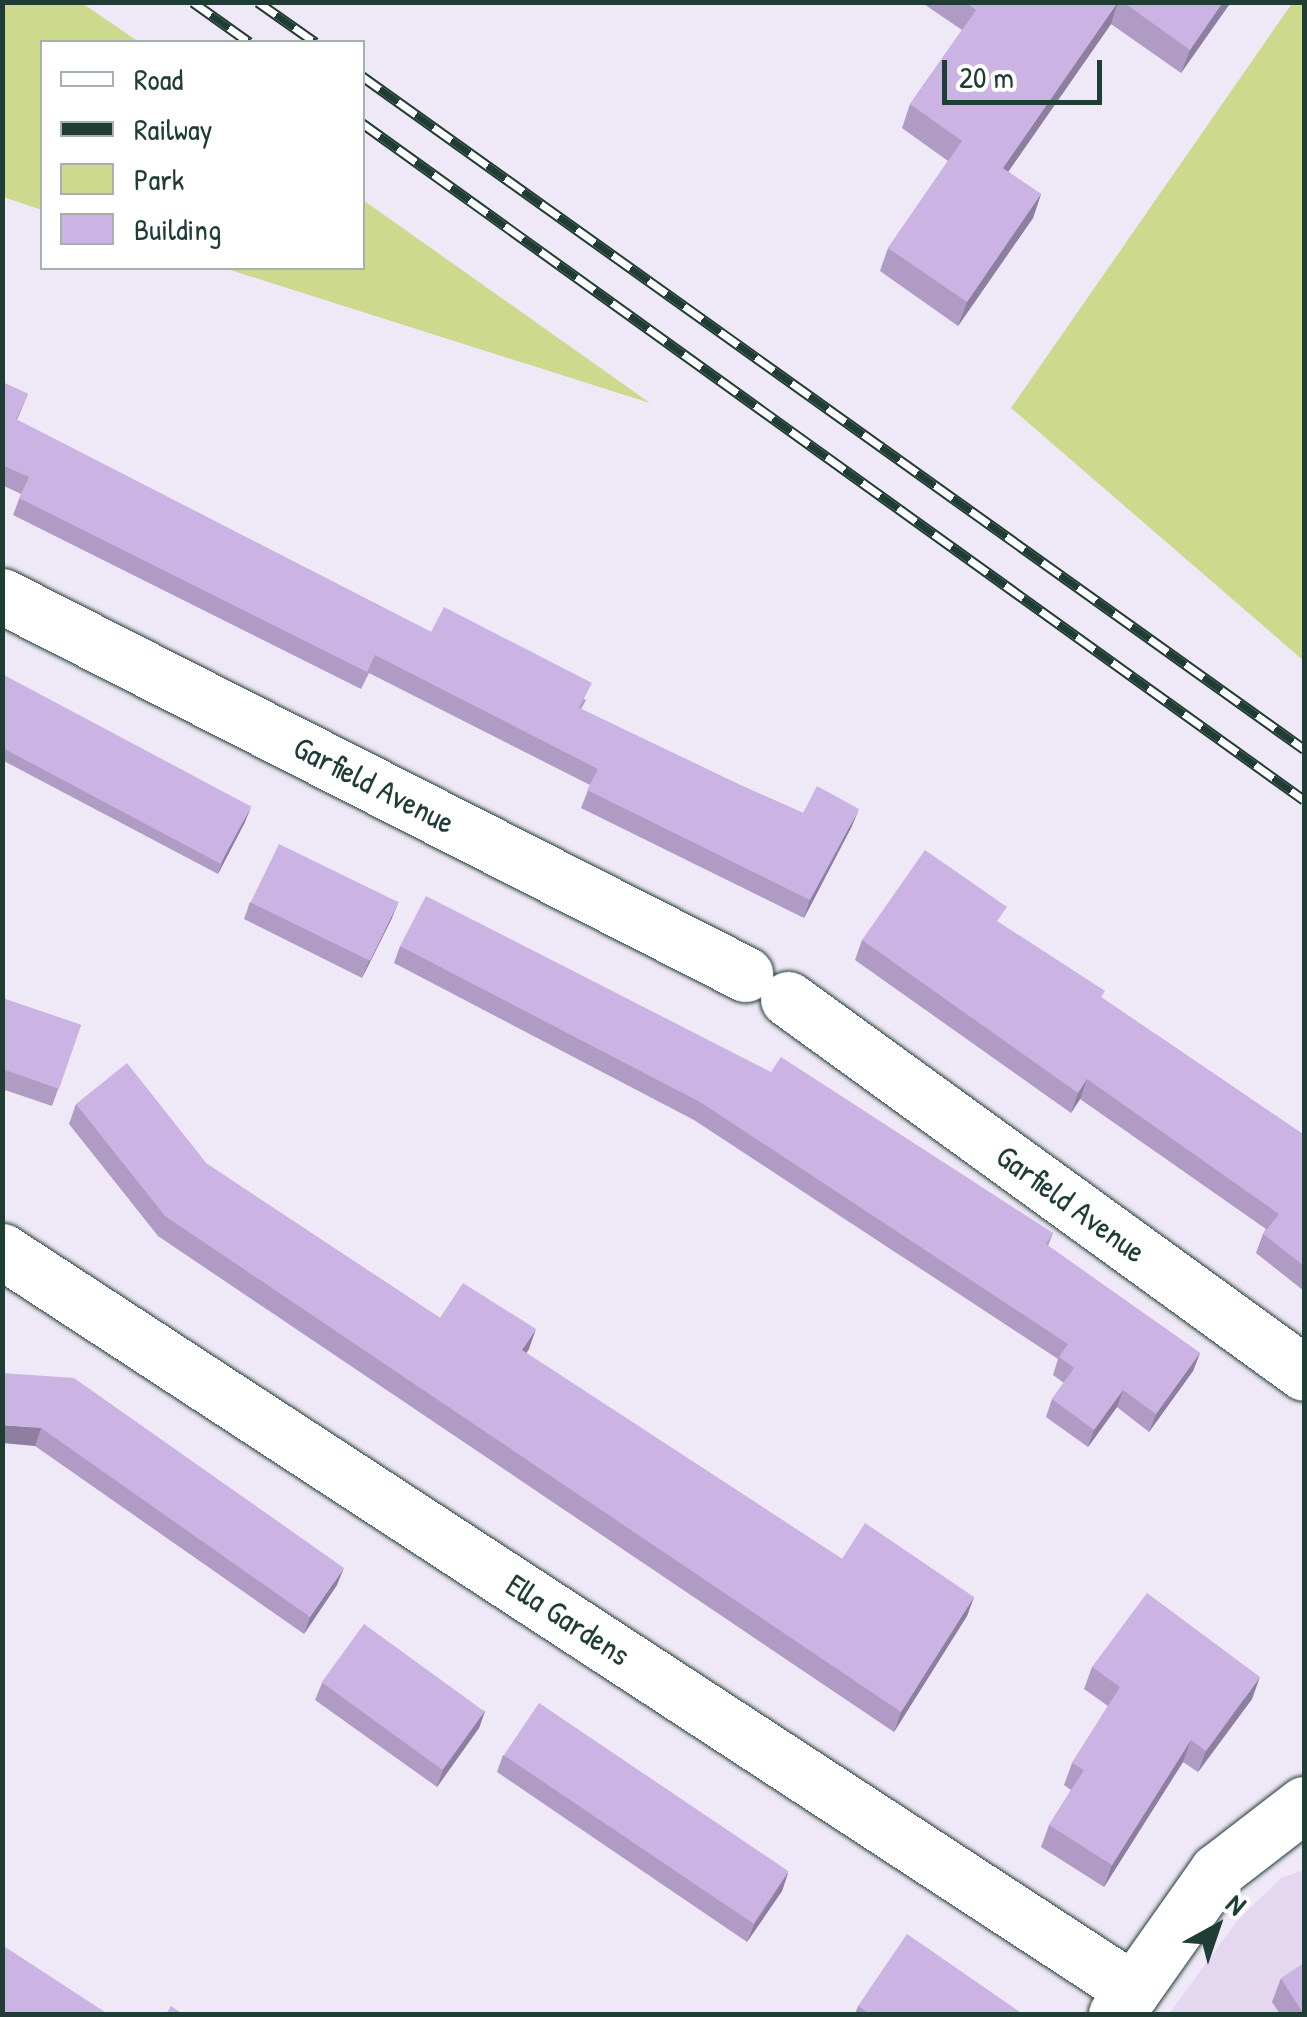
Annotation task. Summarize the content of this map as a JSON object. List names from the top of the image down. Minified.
{"streets":{"street":["Garfield Avenue","Ella Gardens"]},"legend":["Road","Railway","Park","Building"],"scale_bar":"20 m","north":"top right"}
